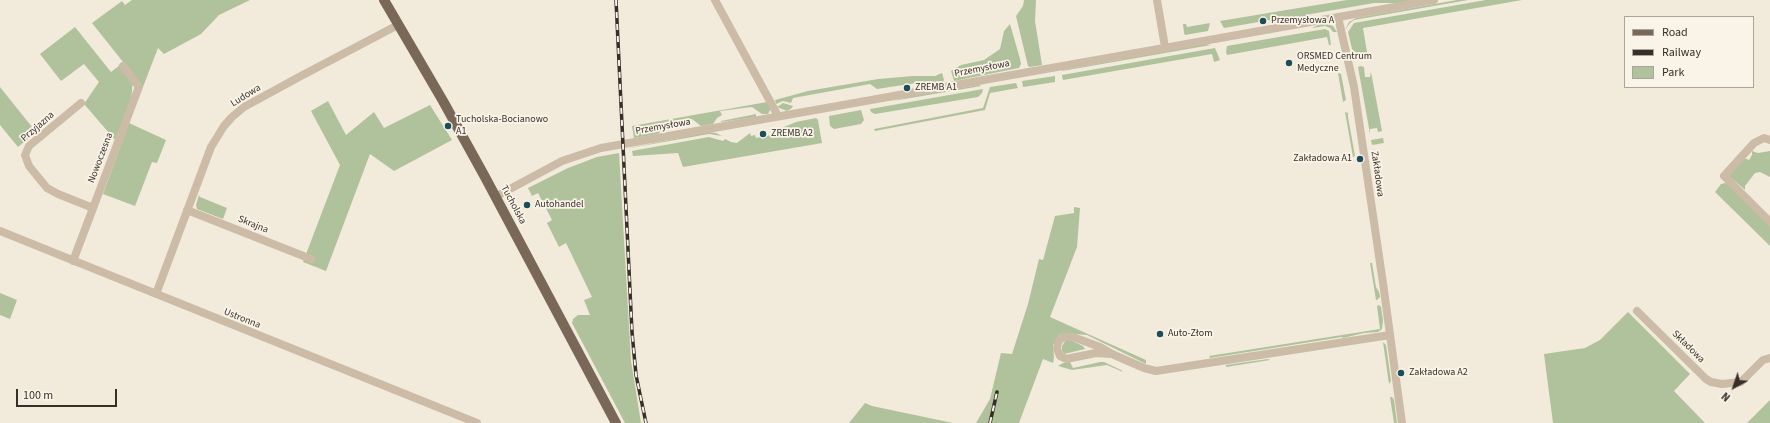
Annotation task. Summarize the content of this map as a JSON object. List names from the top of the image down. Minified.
{"streets":{"main road":["Tucholska"],"street":["Przemysłowa","Ludowa","Przyjazna","Nowoczesna","Zakładowa","Skrajna","Ustronna","Składowa"]},"crossings":[["Przemysłowa","Zakładowa"],["Przemysłowa","Tucholska"],["Ludowa","Tucholska"],["Ludowa","Skrajna"],["Ludowa","Ustronna"],["Przyjazna","Nowoczesna"],["Nowoczesna","Ustronna"]],"places":["Przemysłowa A","ORSMED Centrum Medyczne","ZREMB A1","Tucholska-Bocianowo A1","ZREMB A2","Zakładowa A1","Autohandel","Auto-Złom","Zakładowa A2"],"legend":["Road","Railway","Park"],"scale_bar":"100 m","north":"bottom left"}
